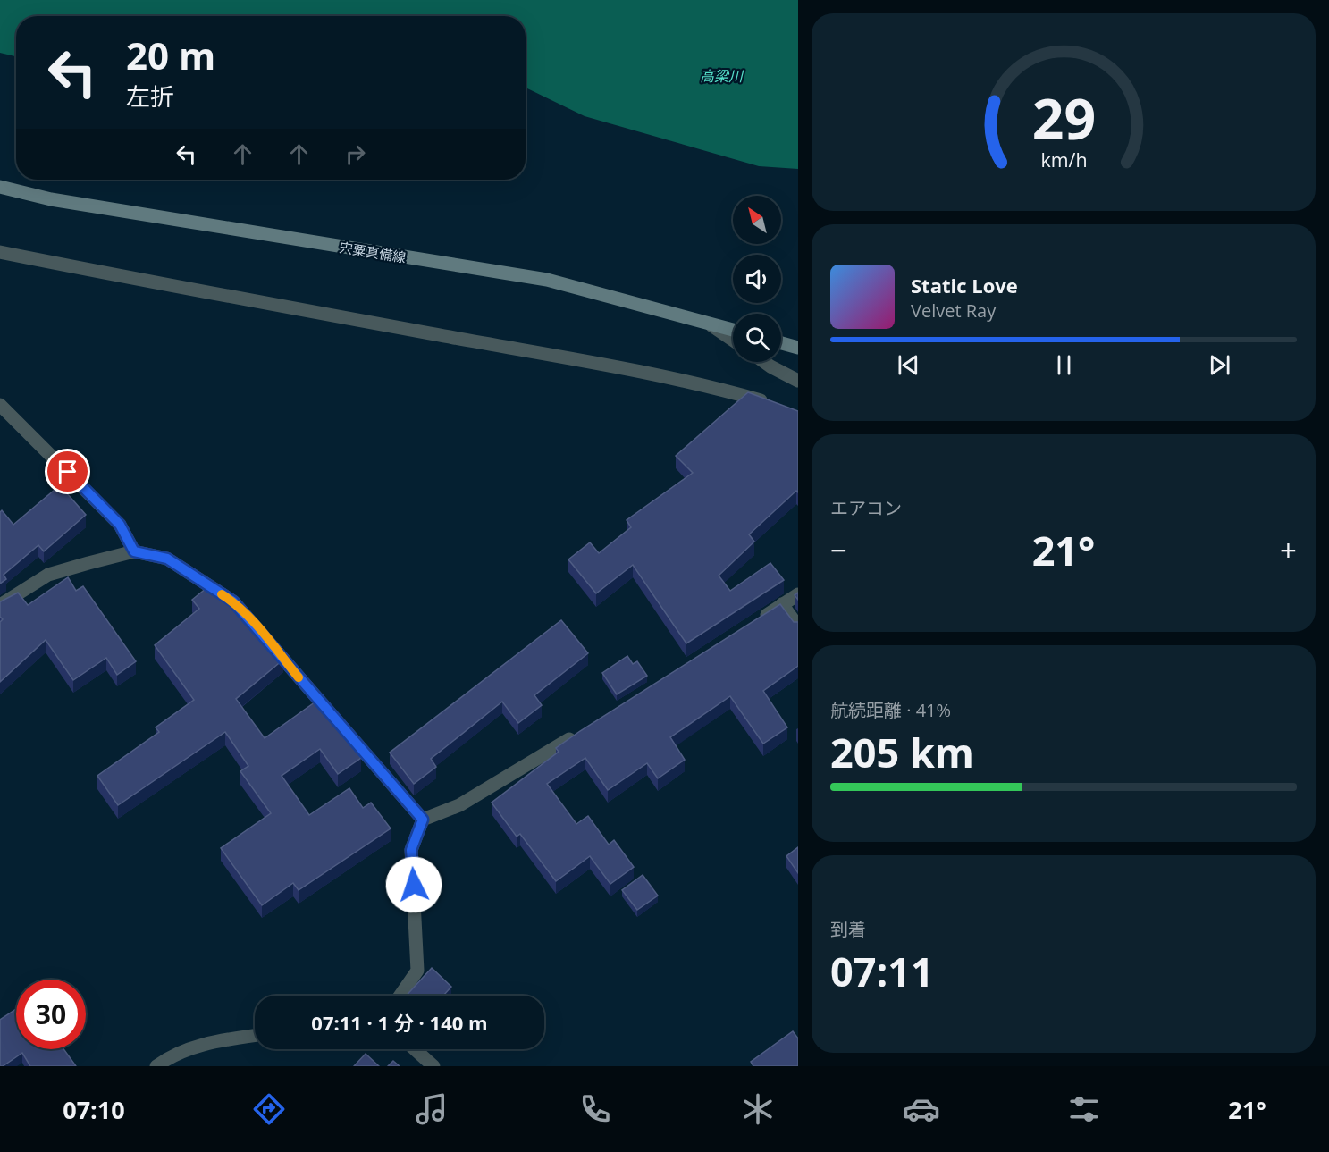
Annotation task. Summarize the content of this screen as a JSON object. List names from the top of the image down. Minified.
{"streets":{"main road":["宍粟真備線"]},"water":["高梁川"],"north":"top left","page":{"turn":["20 m","左折"],"song":["Static Love","Velvet Ray"],"tile":["エアコン",["航続距離 · 41%","205 km"],["到着","07:11"]],"heat":["−","21°","+"],"limit":"30","trip":"07:11 · 1 分 · 140 m","tabs":["07:10","21°"],"gauge":["29","km/h"]}}
